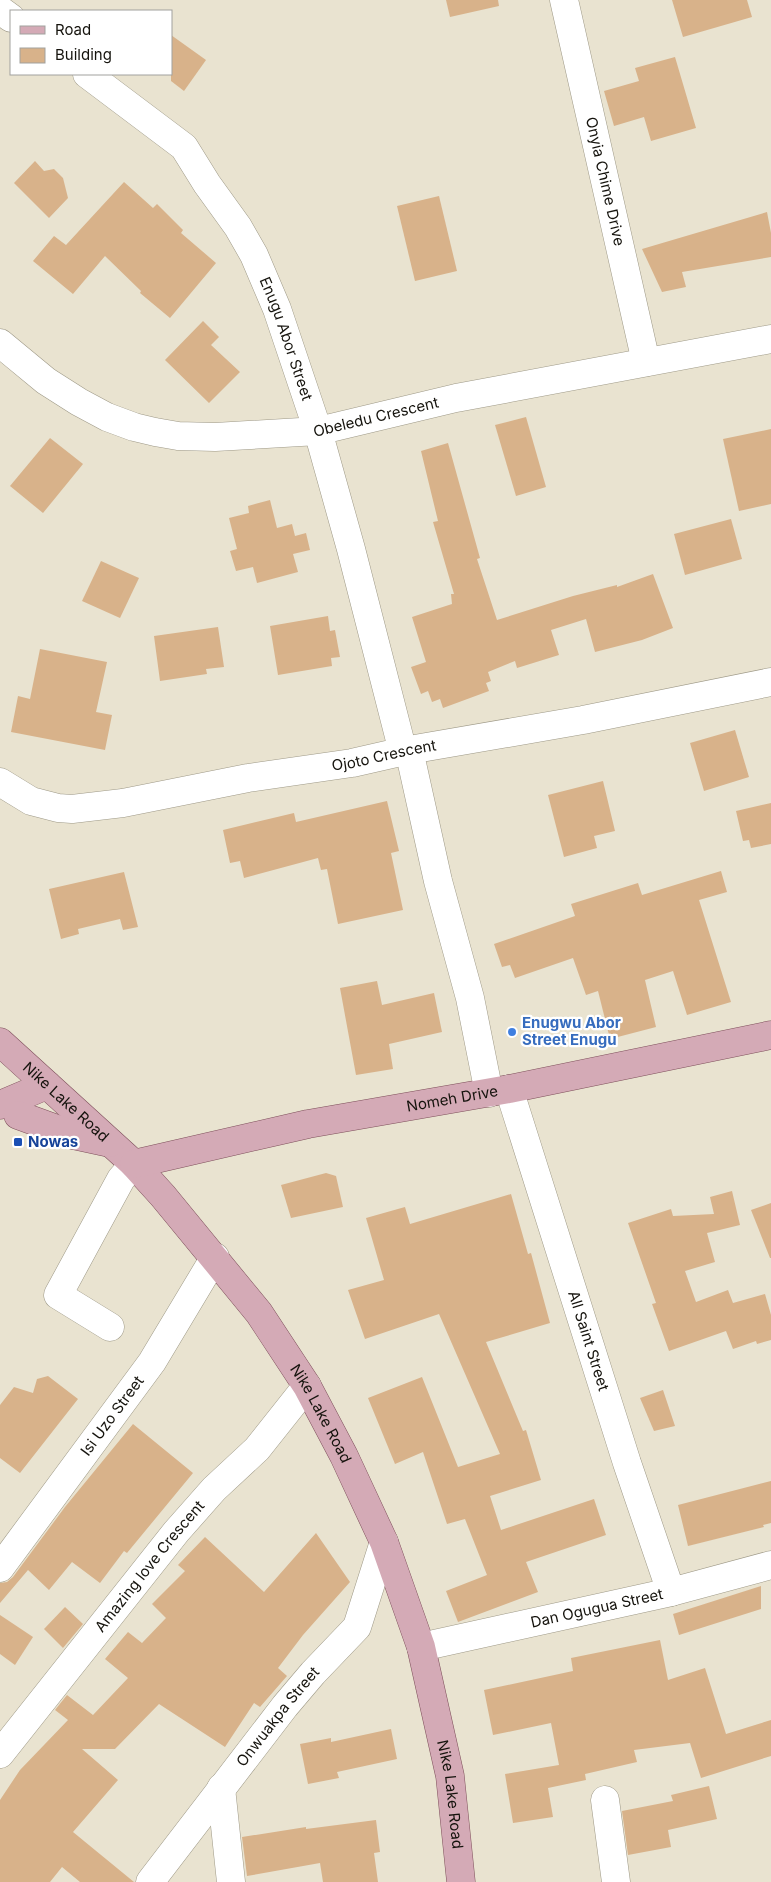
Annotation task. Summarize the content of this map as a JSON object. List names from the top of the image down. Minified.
{"streets":{"main road":["Nomeh Drive","Nike Lake Road"],"street":["Onyia Chime Drive","Enugu Abor Street","Obeledu Crescent","Ojoto Crescent","All Saint Street","Isi Uzo Street","Amazing love Crescent","Dan Ogugua Street","Onwuakpa Street"]},"crossings":[["Onyia Chime Drive","Obeledu Crescent"],["Enugu Abor Street","Obeledu Crescent"],["Enugu Abor Street","Ojoto Crescent"],["Enugu Abor Street","All Saint Street"],["Ojoto Crescent","All Saint Street"],["Nomeh Drive","Nike Lake Road"],["Nomeh Drive","All Saint Street"],["Nike Lake Road","Isi Uzo Street"],["Nike Lake Road","Amazing love Crescent"],["Nike Lake Road","Dan Ogugua Street"],["Nike Lake Road","Onwuakpa Street"],["All Saint Street","Dan Ogugua Street"]],"places":{"other":["Enugwu Abor Street Enugu"],"transit":["Nowas"]},"legend":["Road","Building"]}
